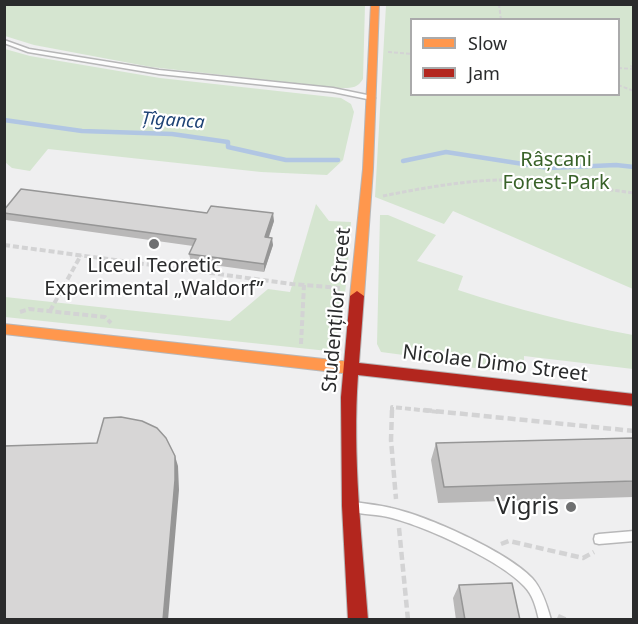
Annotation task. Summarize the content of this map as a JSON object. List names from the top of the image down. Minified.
{"streets":{"main road":["Studenților Street","Nicolae Dimo Street"]},"crossings":[["Studenților Street","Nicolae Dimo Street"]],"water":["Țîganca"],"parks":["Râșcani Forest-Park"],"places":["Liceul Teoretic Experimental „Waldorf”","Vigris"],"legend":["Slow","Jam"]}
